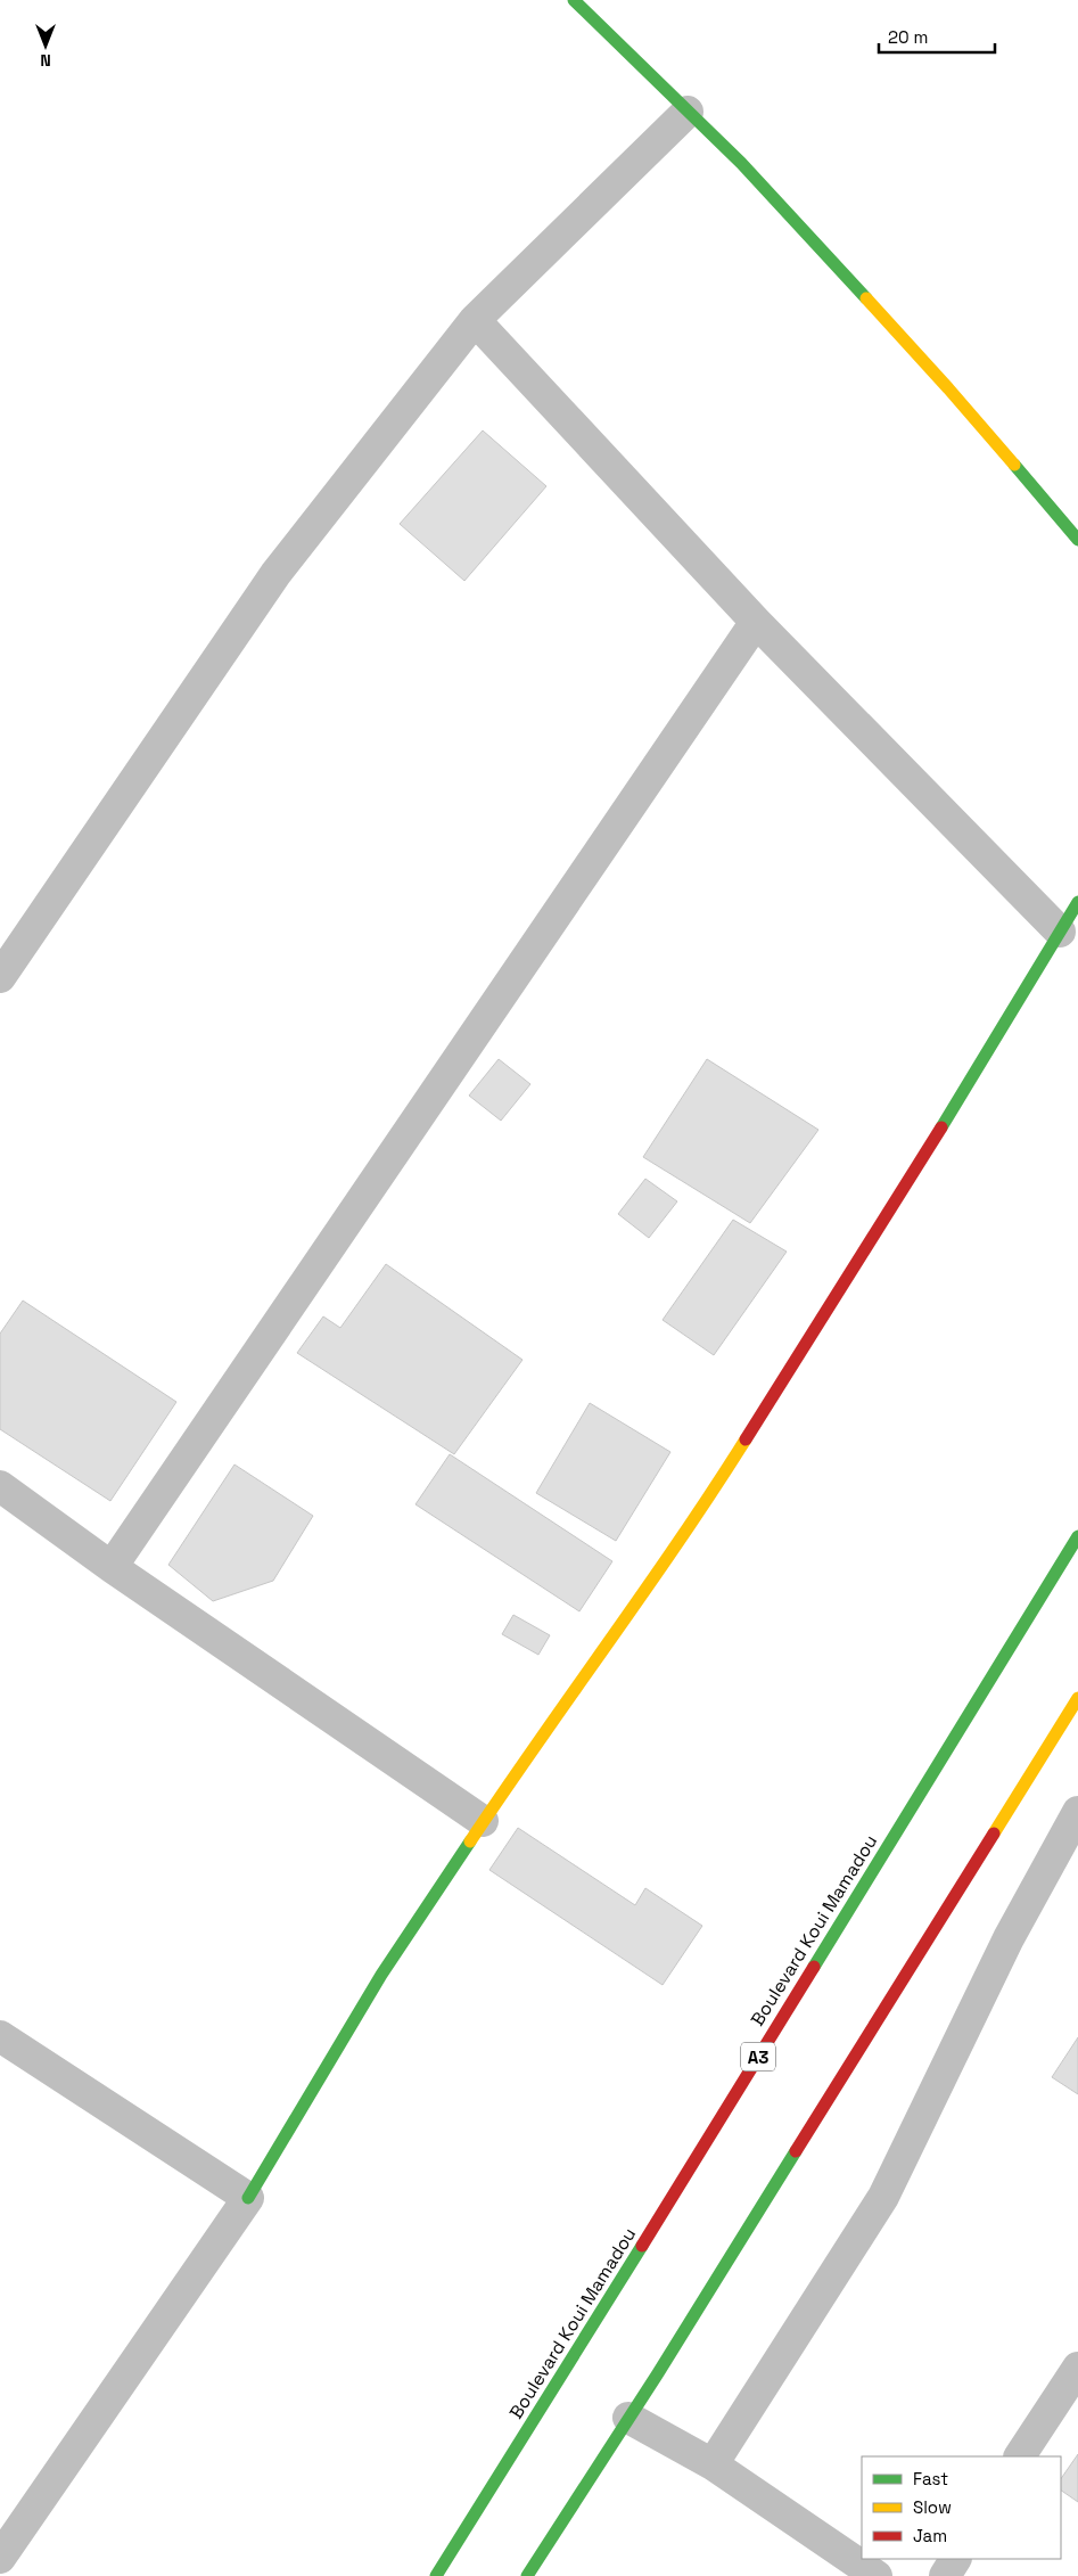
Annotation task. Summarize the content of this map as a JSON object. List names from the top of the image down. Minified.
{"streets":{"street":["Boulevard Koui Mamadou","A3"]},"legend":["Fast","Slow","Jam"],"scale_bar":"20 m","north":"bottom"}
